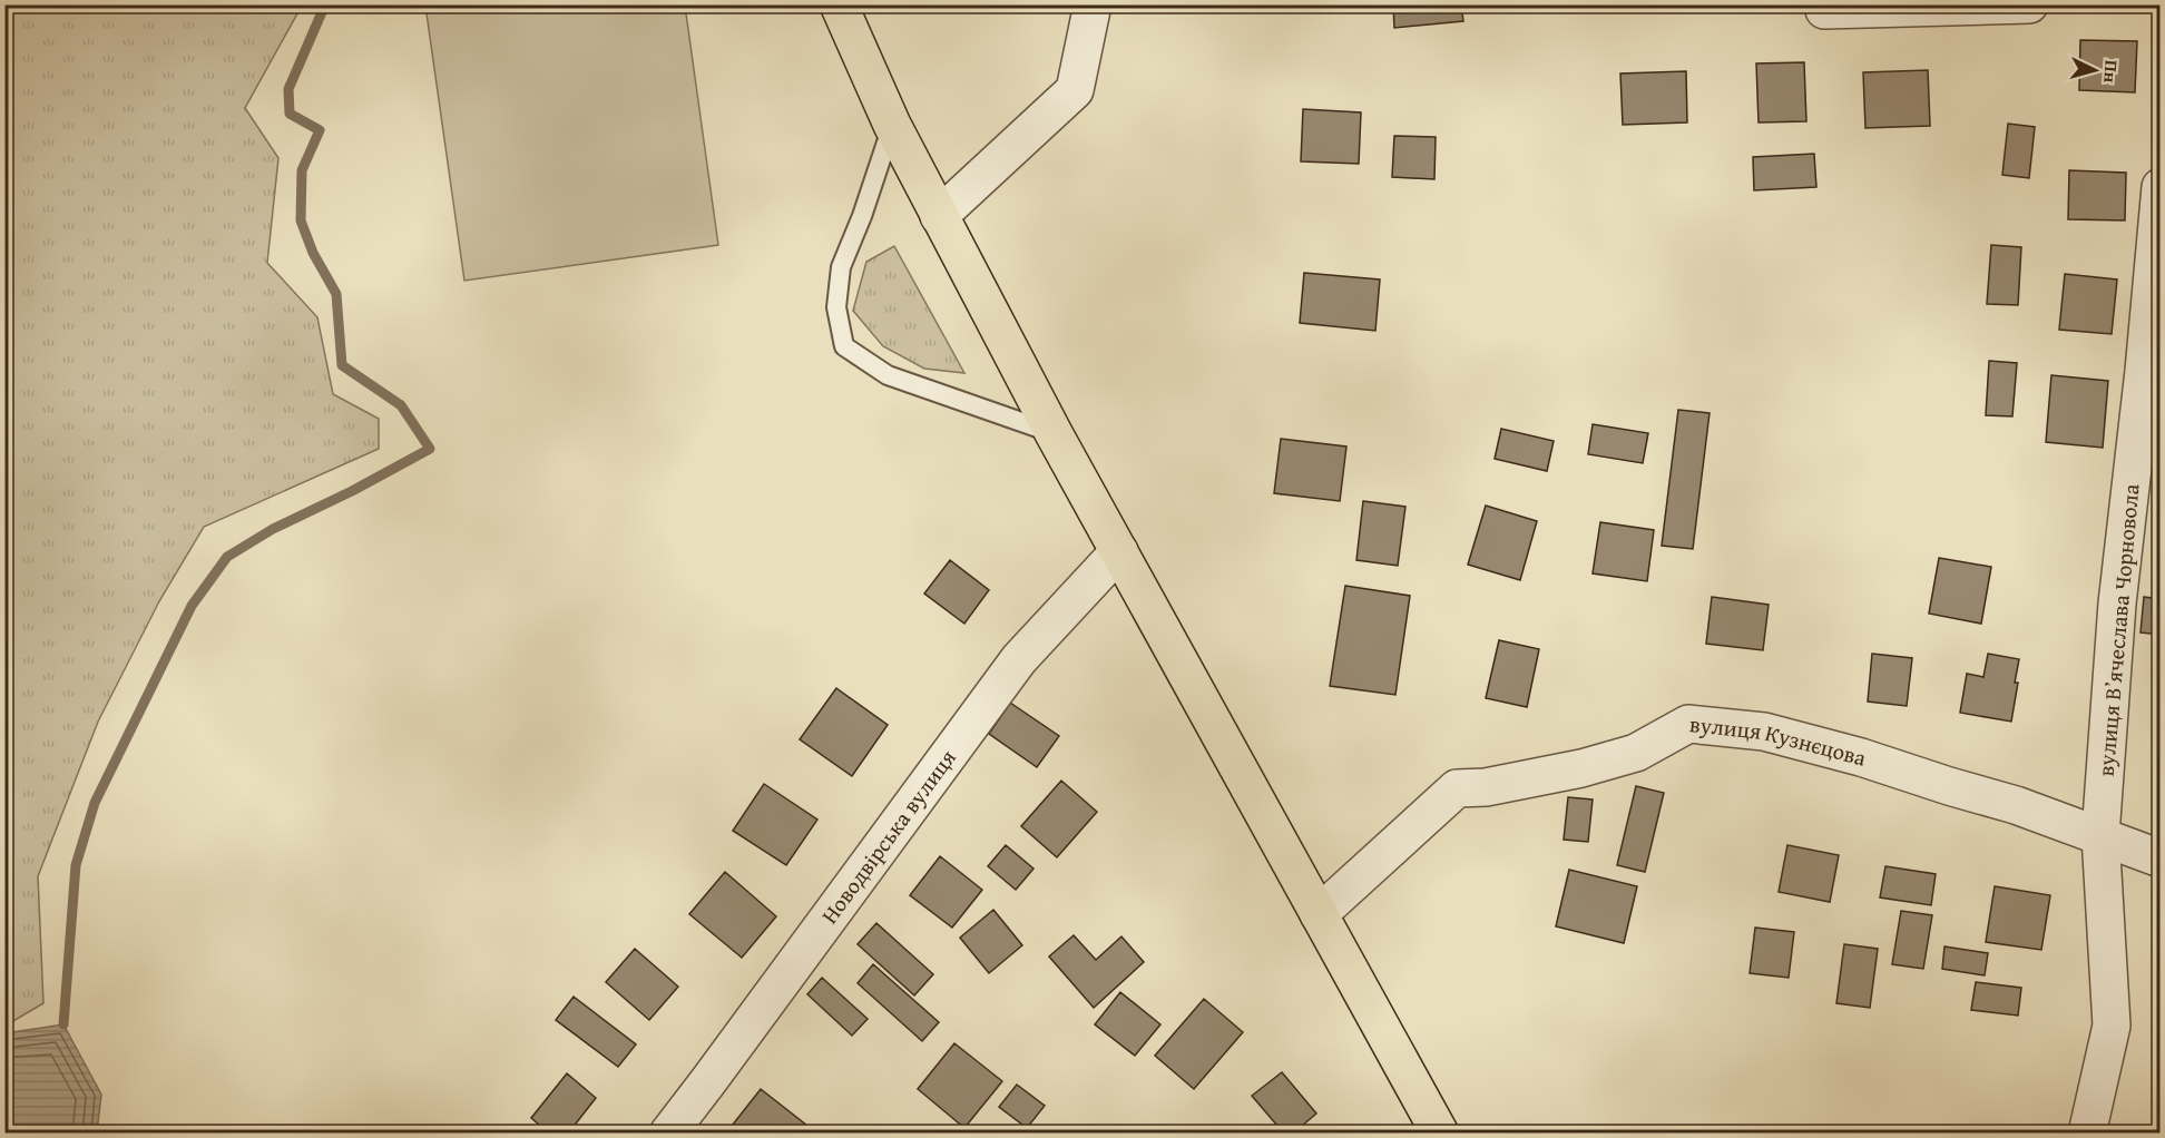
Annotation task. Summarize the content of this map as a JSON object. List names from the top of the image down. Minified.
{"streets":{"street":["вулиця Вʼячеслава Чорновола","вулиця Кузнєцова","Новодвірська вулиця"]},"crossings":[["вулиця Вʼячеслава Чорновола","вулиця Кузнєцова"]],"north":"right"}
